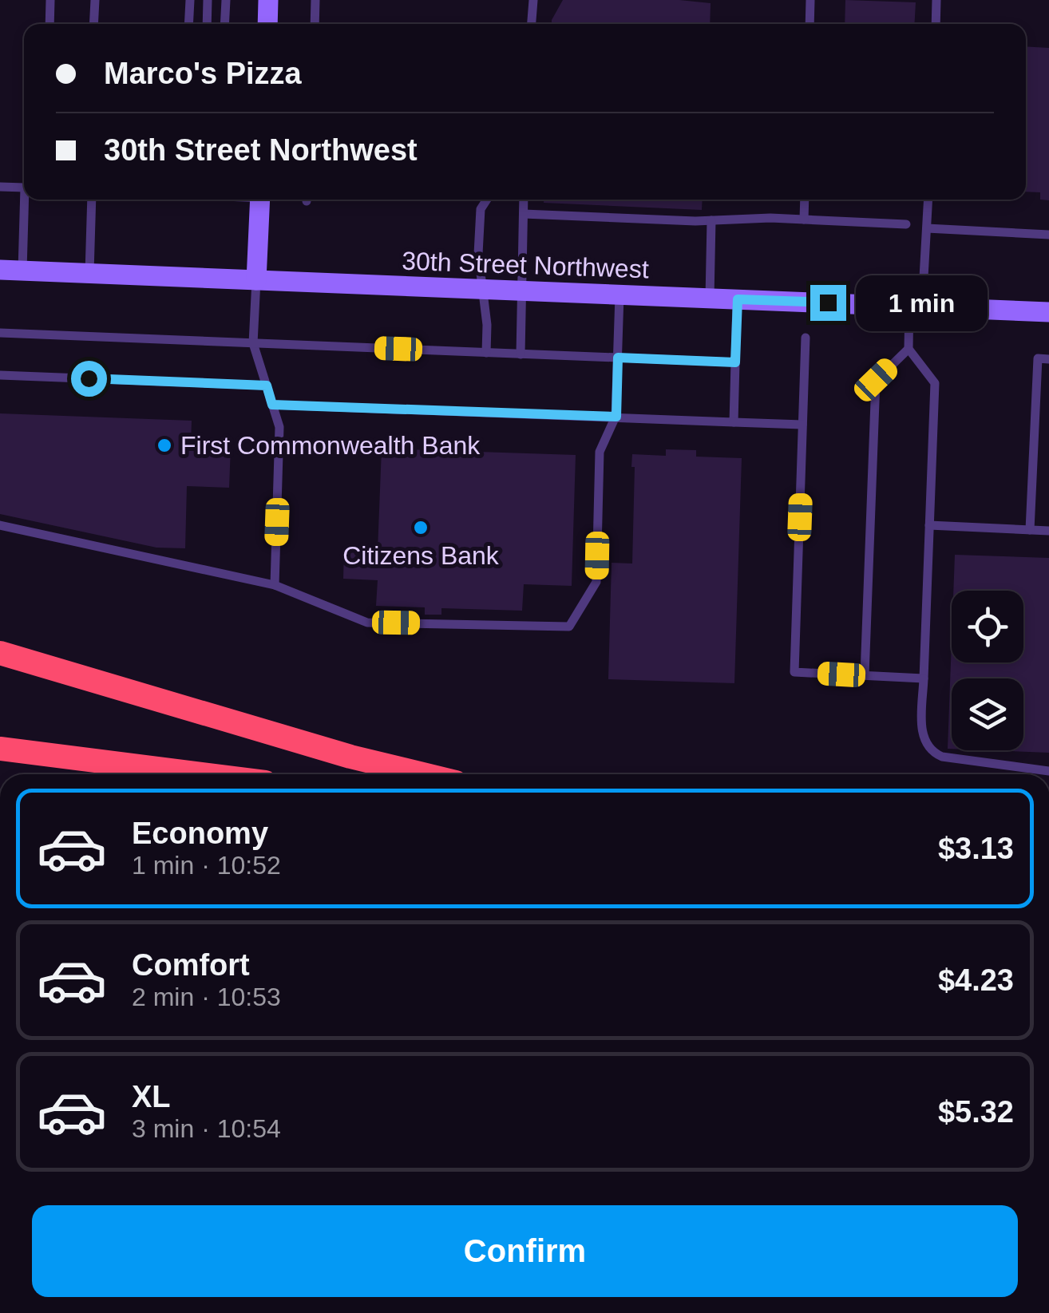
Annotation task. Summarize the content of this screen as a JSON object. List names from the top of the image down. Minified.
{"streets":{"main road":["30th Street Northwest"]},"places":["First Commonwealth Bank","Citizens Bank"],"page":{"banner":["Marco's Pizza","30th Street Northwest"],"bubble":"1 min","list":[{"name":"Economy","note":"1 min · 10:52","value":"$3.13"},{"name":"Comfort","note":"2 min · 10:53","value":"$4.23"},{"name":"XL","note":"3 min · 10:54","value":"$5.32"}],"buttons":"Confirm"}}
